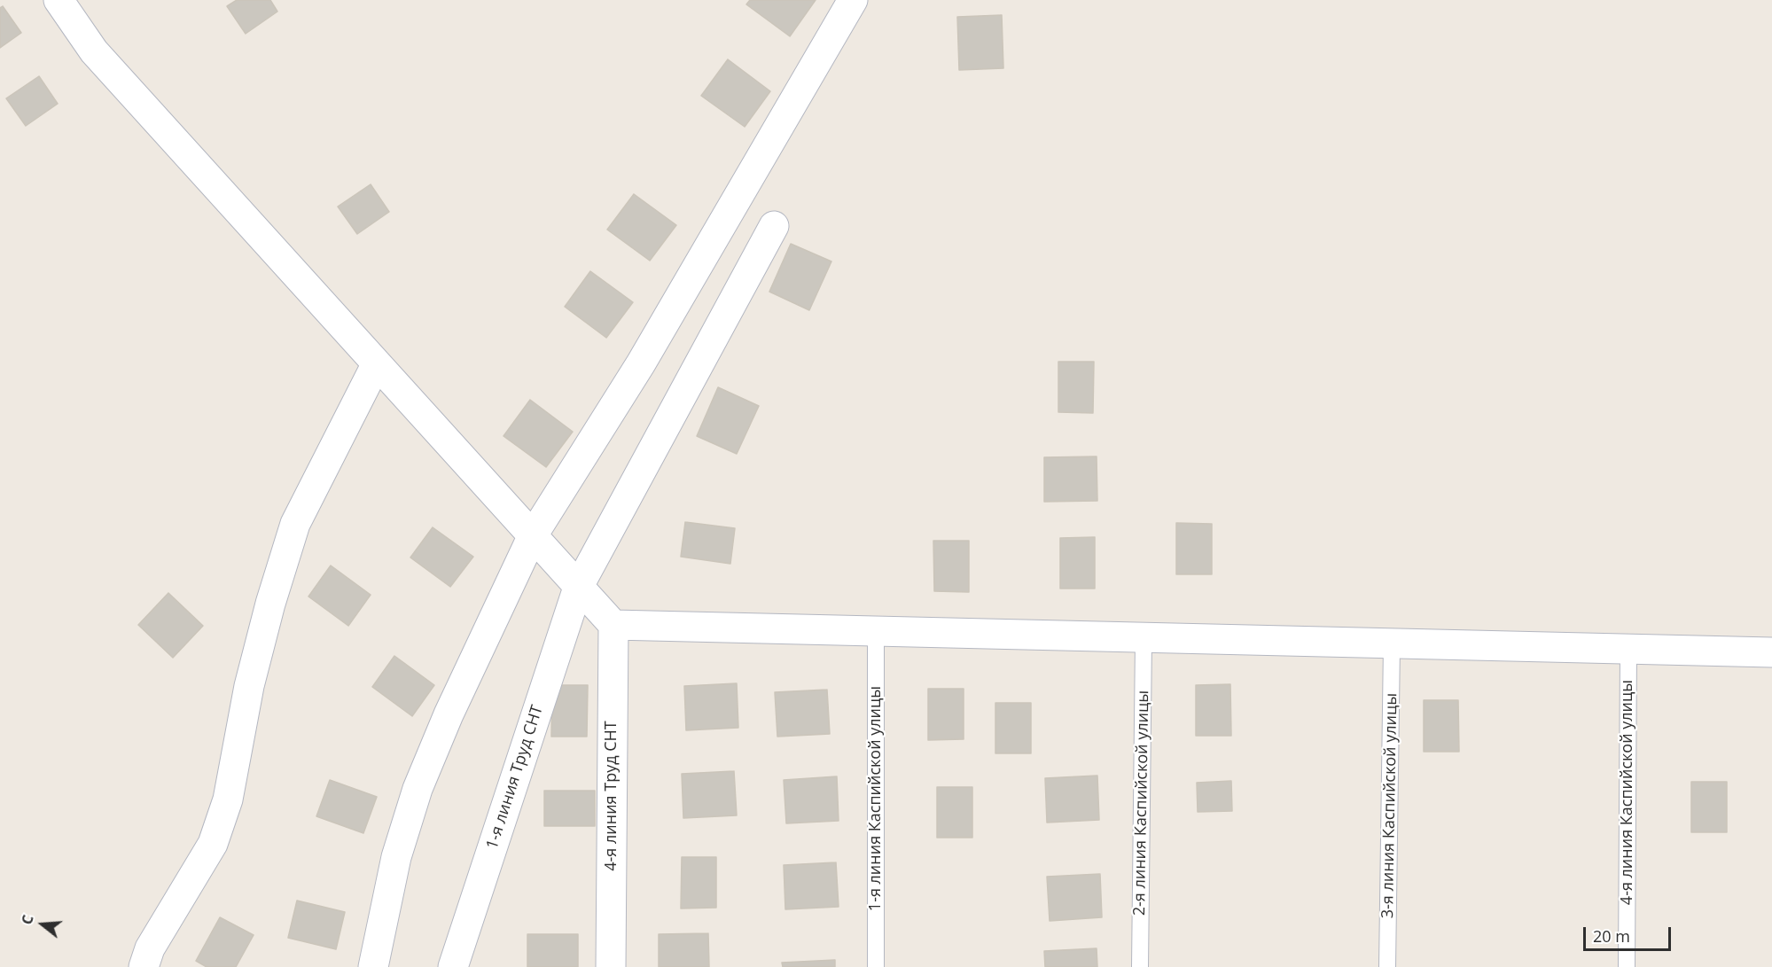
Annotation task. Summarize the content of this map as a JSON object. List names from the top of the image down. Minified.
{"streets":{"street":["1-я линия Труд СНТ","4-я линия Труд СНТ"],"lane":["4-я линия Каспийской улицы","1-я линия Каспийской улицы","2-я линия Каспийской улицы","3-я линия Каспийской улицы"]},"scale_bar":"20 m","north":"left"}
